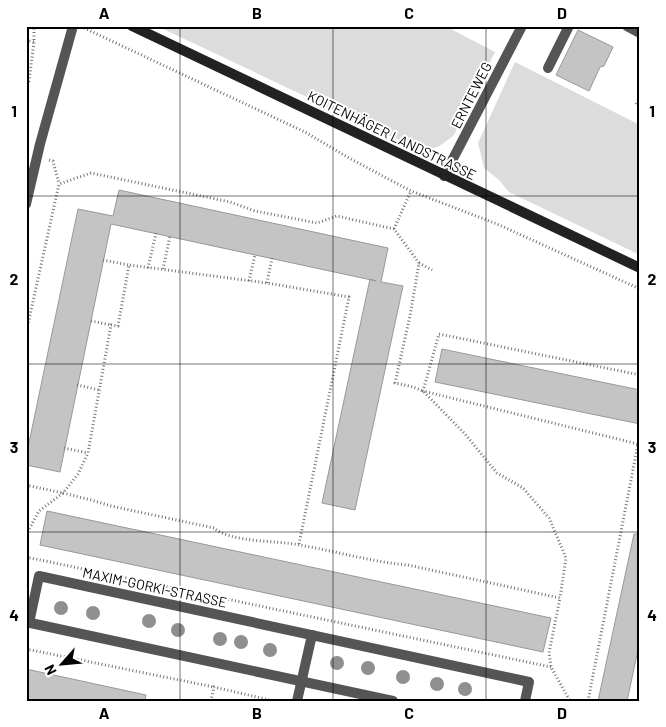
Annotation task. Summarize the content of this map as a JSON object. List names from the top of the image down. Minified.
{"streets":{"main road":["KOITENHÄGER LANDSTRASSE"],"street":["ERNTEWEG","MAXIM-GORKI-STRASSE"]},"crossings":[["ERNTEWEG","KOITENHÄGER LANDSTRASSE"]],"north":"bottom left","grid":{"columns":["A","B","C","D"],"rows":["1","2","3","4"]}}
